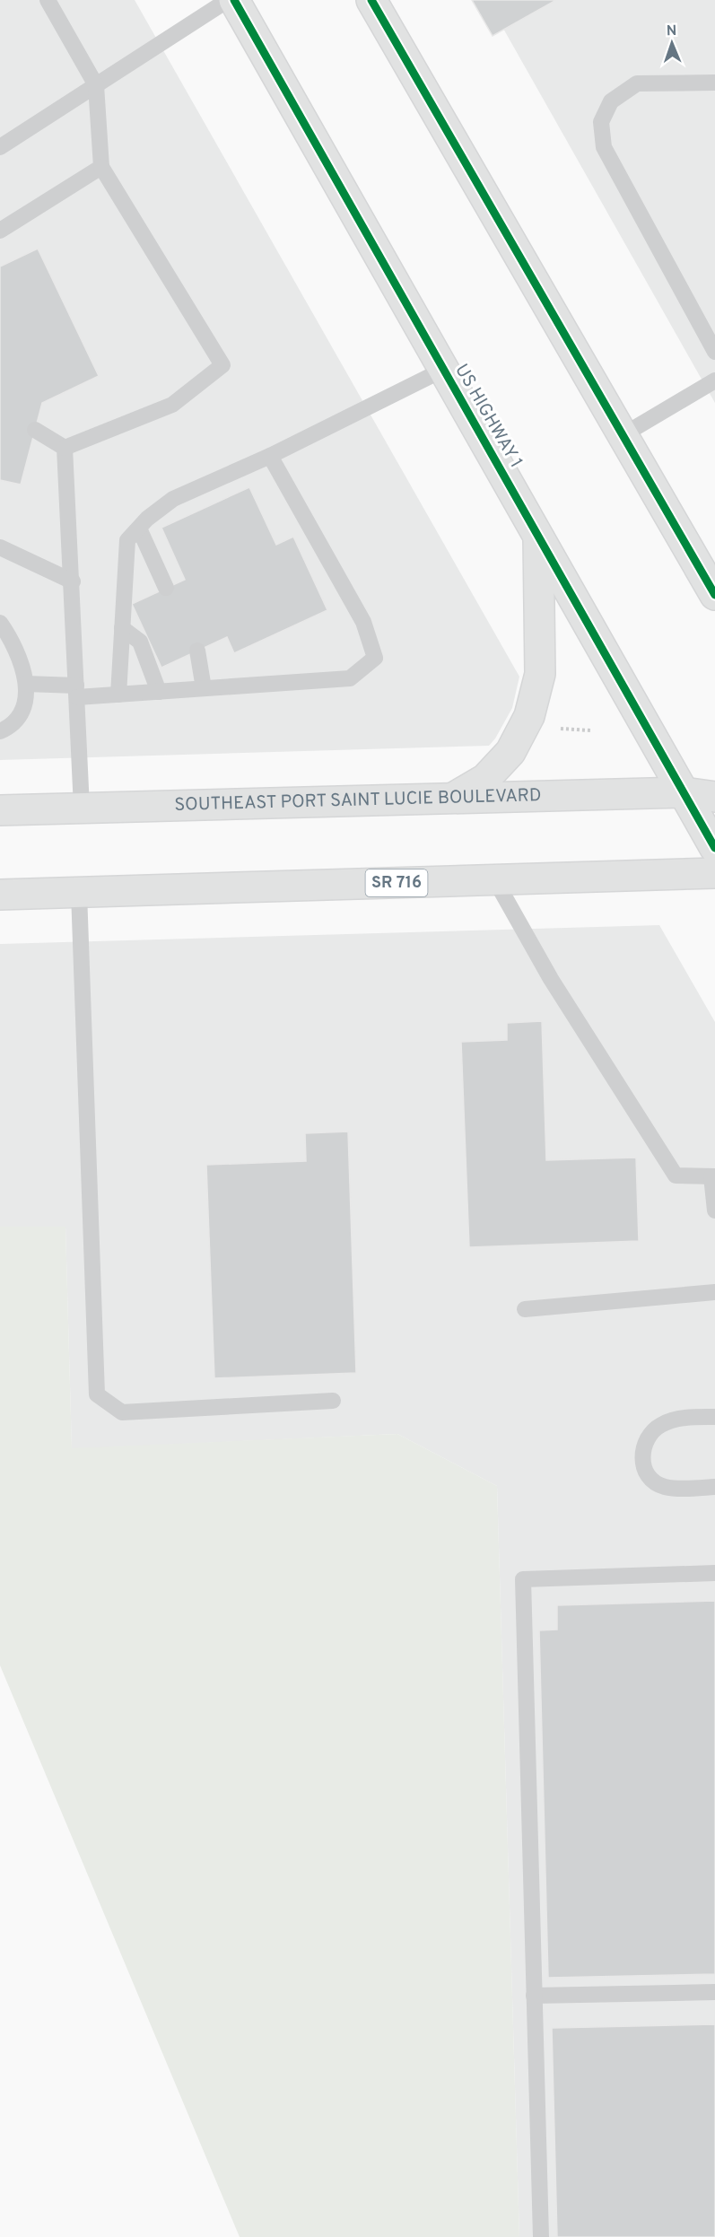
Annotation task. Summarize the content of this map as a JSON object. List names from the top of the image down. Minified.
{"streets":{"main road":["US HIGHWAY 1","SOUTHEAST PORT SAINT LUCIE BOULEVARD","SR 716"]},"crossings":[["US HIGHWAY 1","SOUTHEAST PORT SAINT LUCIE BOULEVARD"]],"north":"top"}
